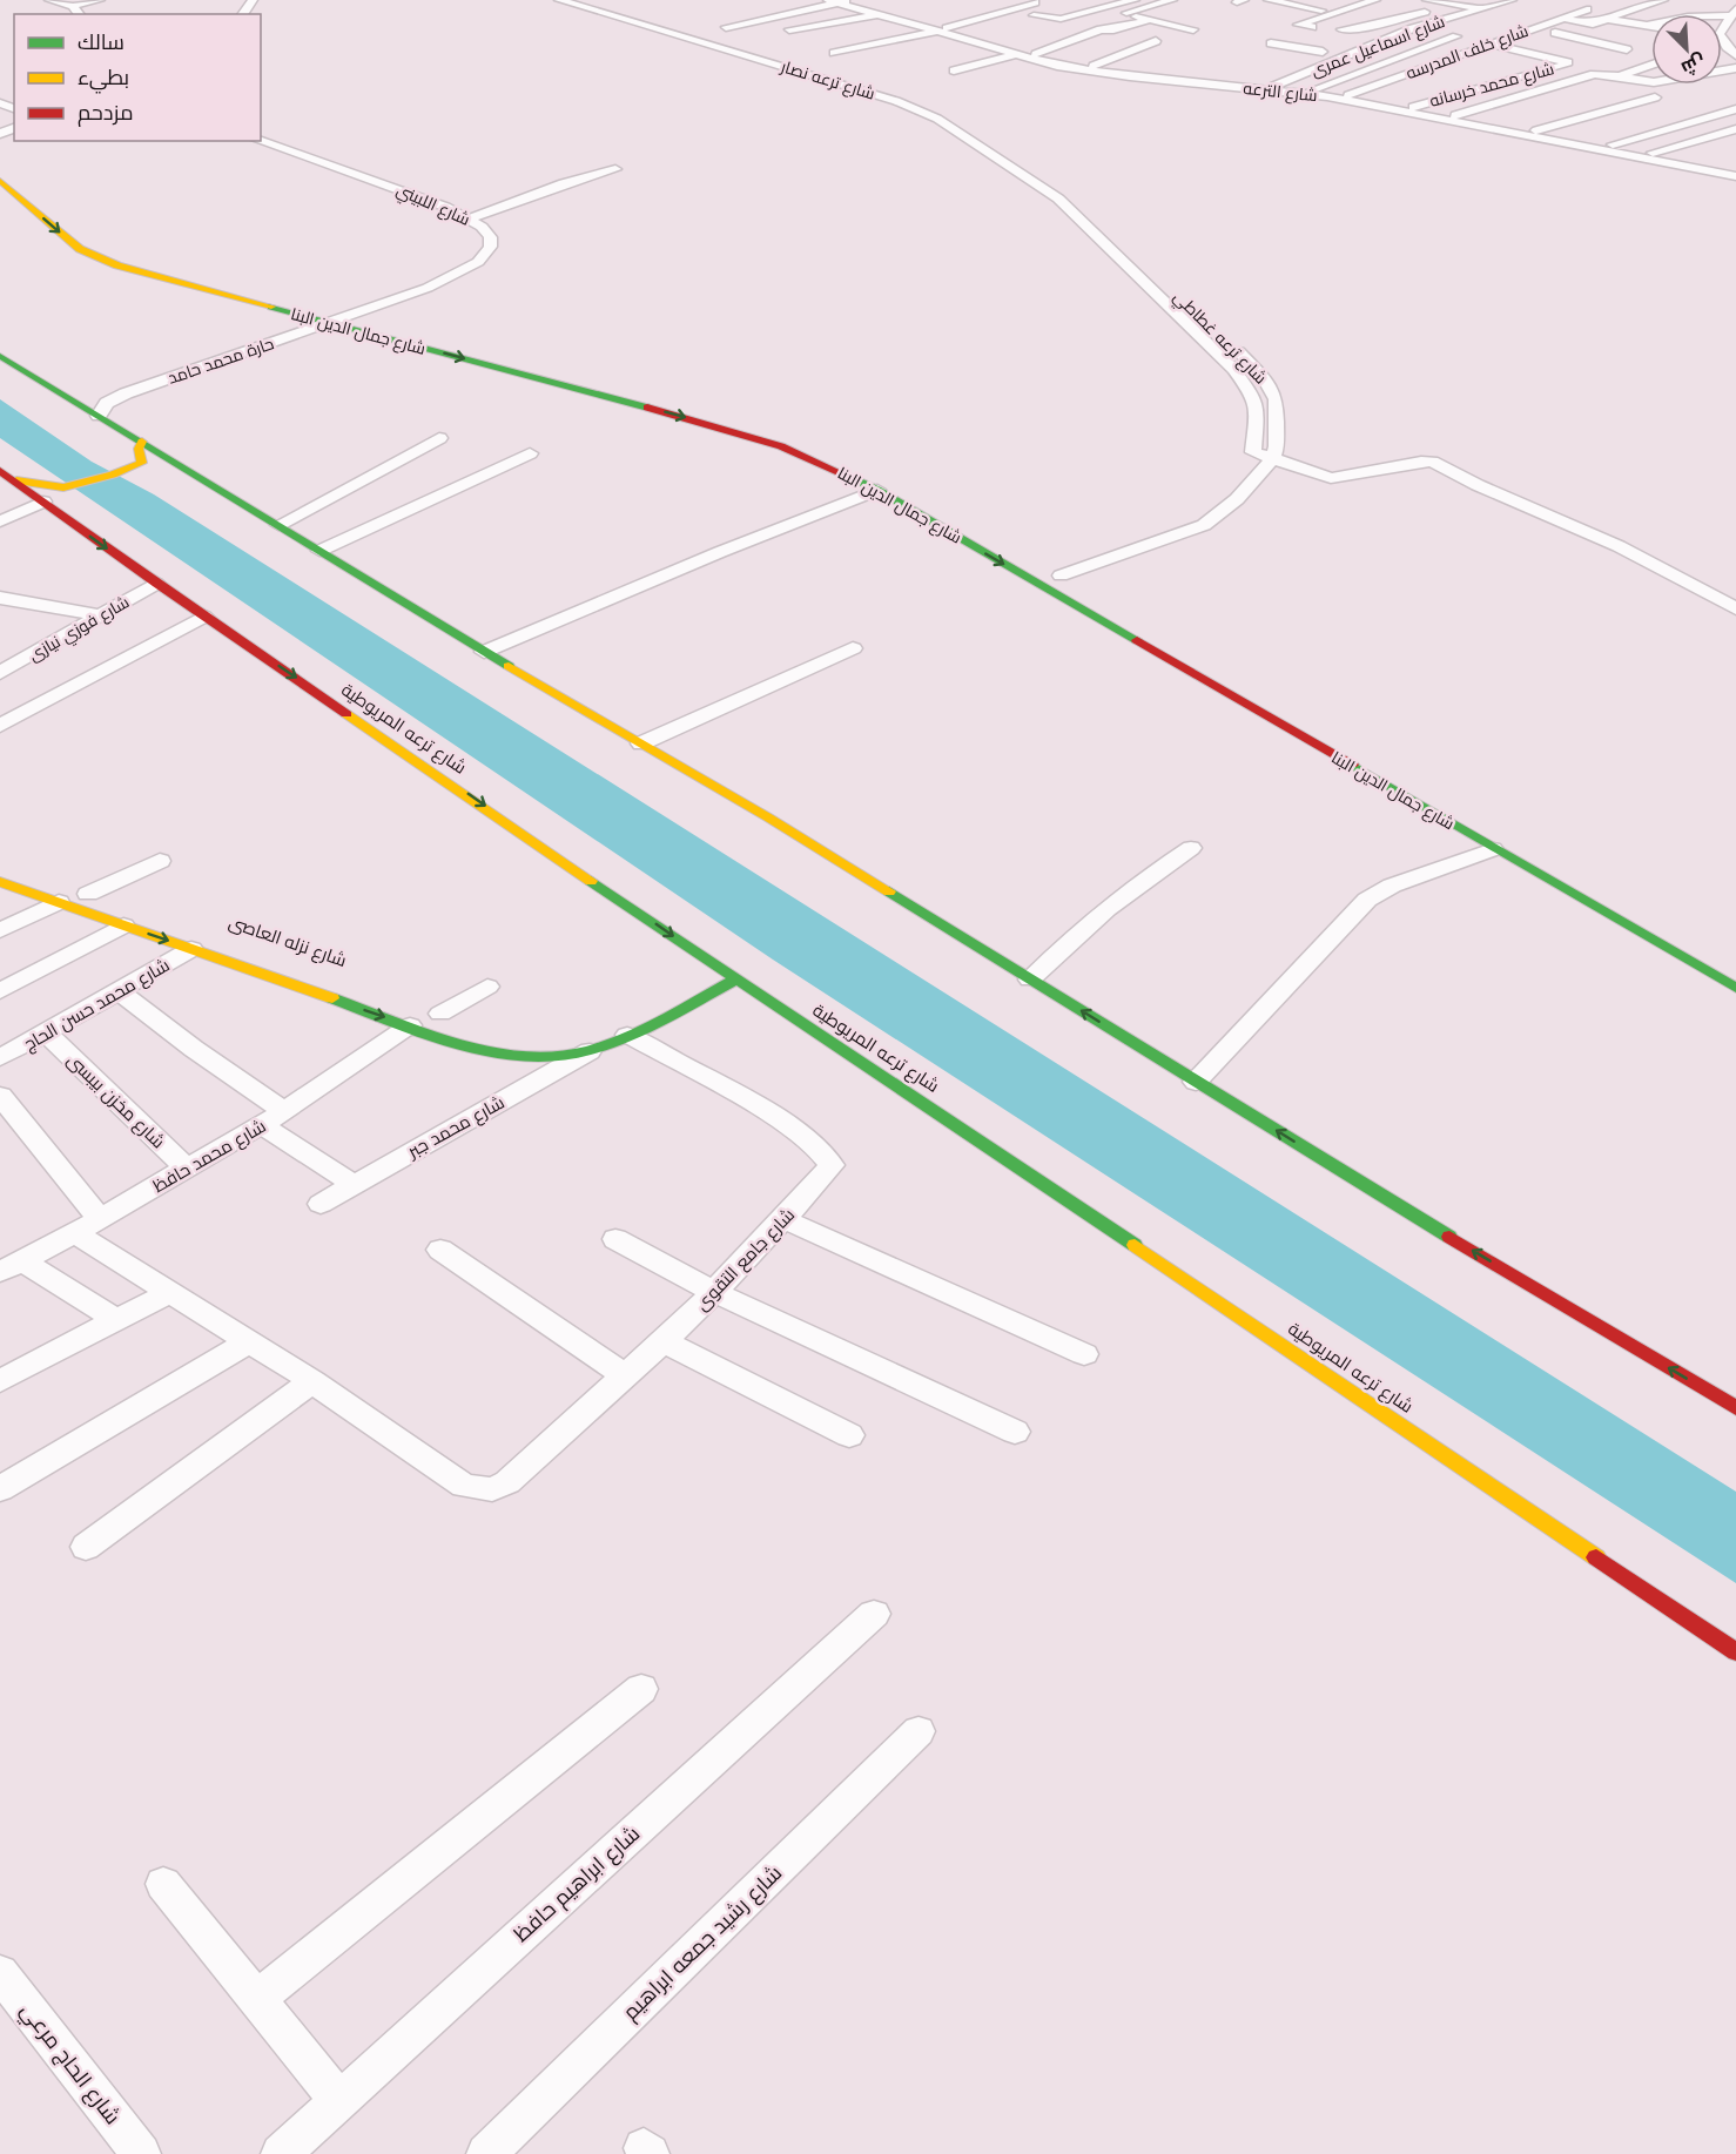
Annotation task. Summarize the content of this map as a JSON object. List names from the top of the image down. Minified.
{"streets":{"main road":["شارع جمال الدين البنا","شارع ترعه المريوطية"],"street":["شارع اسماعيل عمرى","شارع خلف المدرسه","شارع ترعه نصار","شارع محمد خرسانه","شارع الترعه","شارع اللبيني","شارع ترعه غطاطي","حارة محمد حامد","شارع فوزي نيازى","شارع محمد حسن الحاج","شارع مخزن بيبسى","شارع محمد جبر","شارع محمد حافظ","شارع جامع التقوى","شارع ابراهيم حافظ","شارع رشيد جمعه ابراهيم","شارع الحاج مرعي"]},"crossings":[["شارع اسماعيل عمرى","شارع الترعه"],["شارع خلف المدرسه","شارع الترعه"],["شارع ترعه نصار","شارع ترعه غطاطي"],["شارع محمد خرسانه","شارع الترعه"],["شارع اللبيني","شارع جمال الدين البنا"],["شارع اللبيني","حارة محمد حامد"],["شارع جمال الدين البنا","حارة محمد حامد"],["شارع فوزي نيازى","شارع ترعه المريوطية"],["شارع محمد حسن الحاج","شارع مخزن بيبسى"],["شارع مخزن بيبسى","شارع محمد حافظ"]],"legend":["سالك","بطيء","مزدحم"],"north":"bottom right"}
